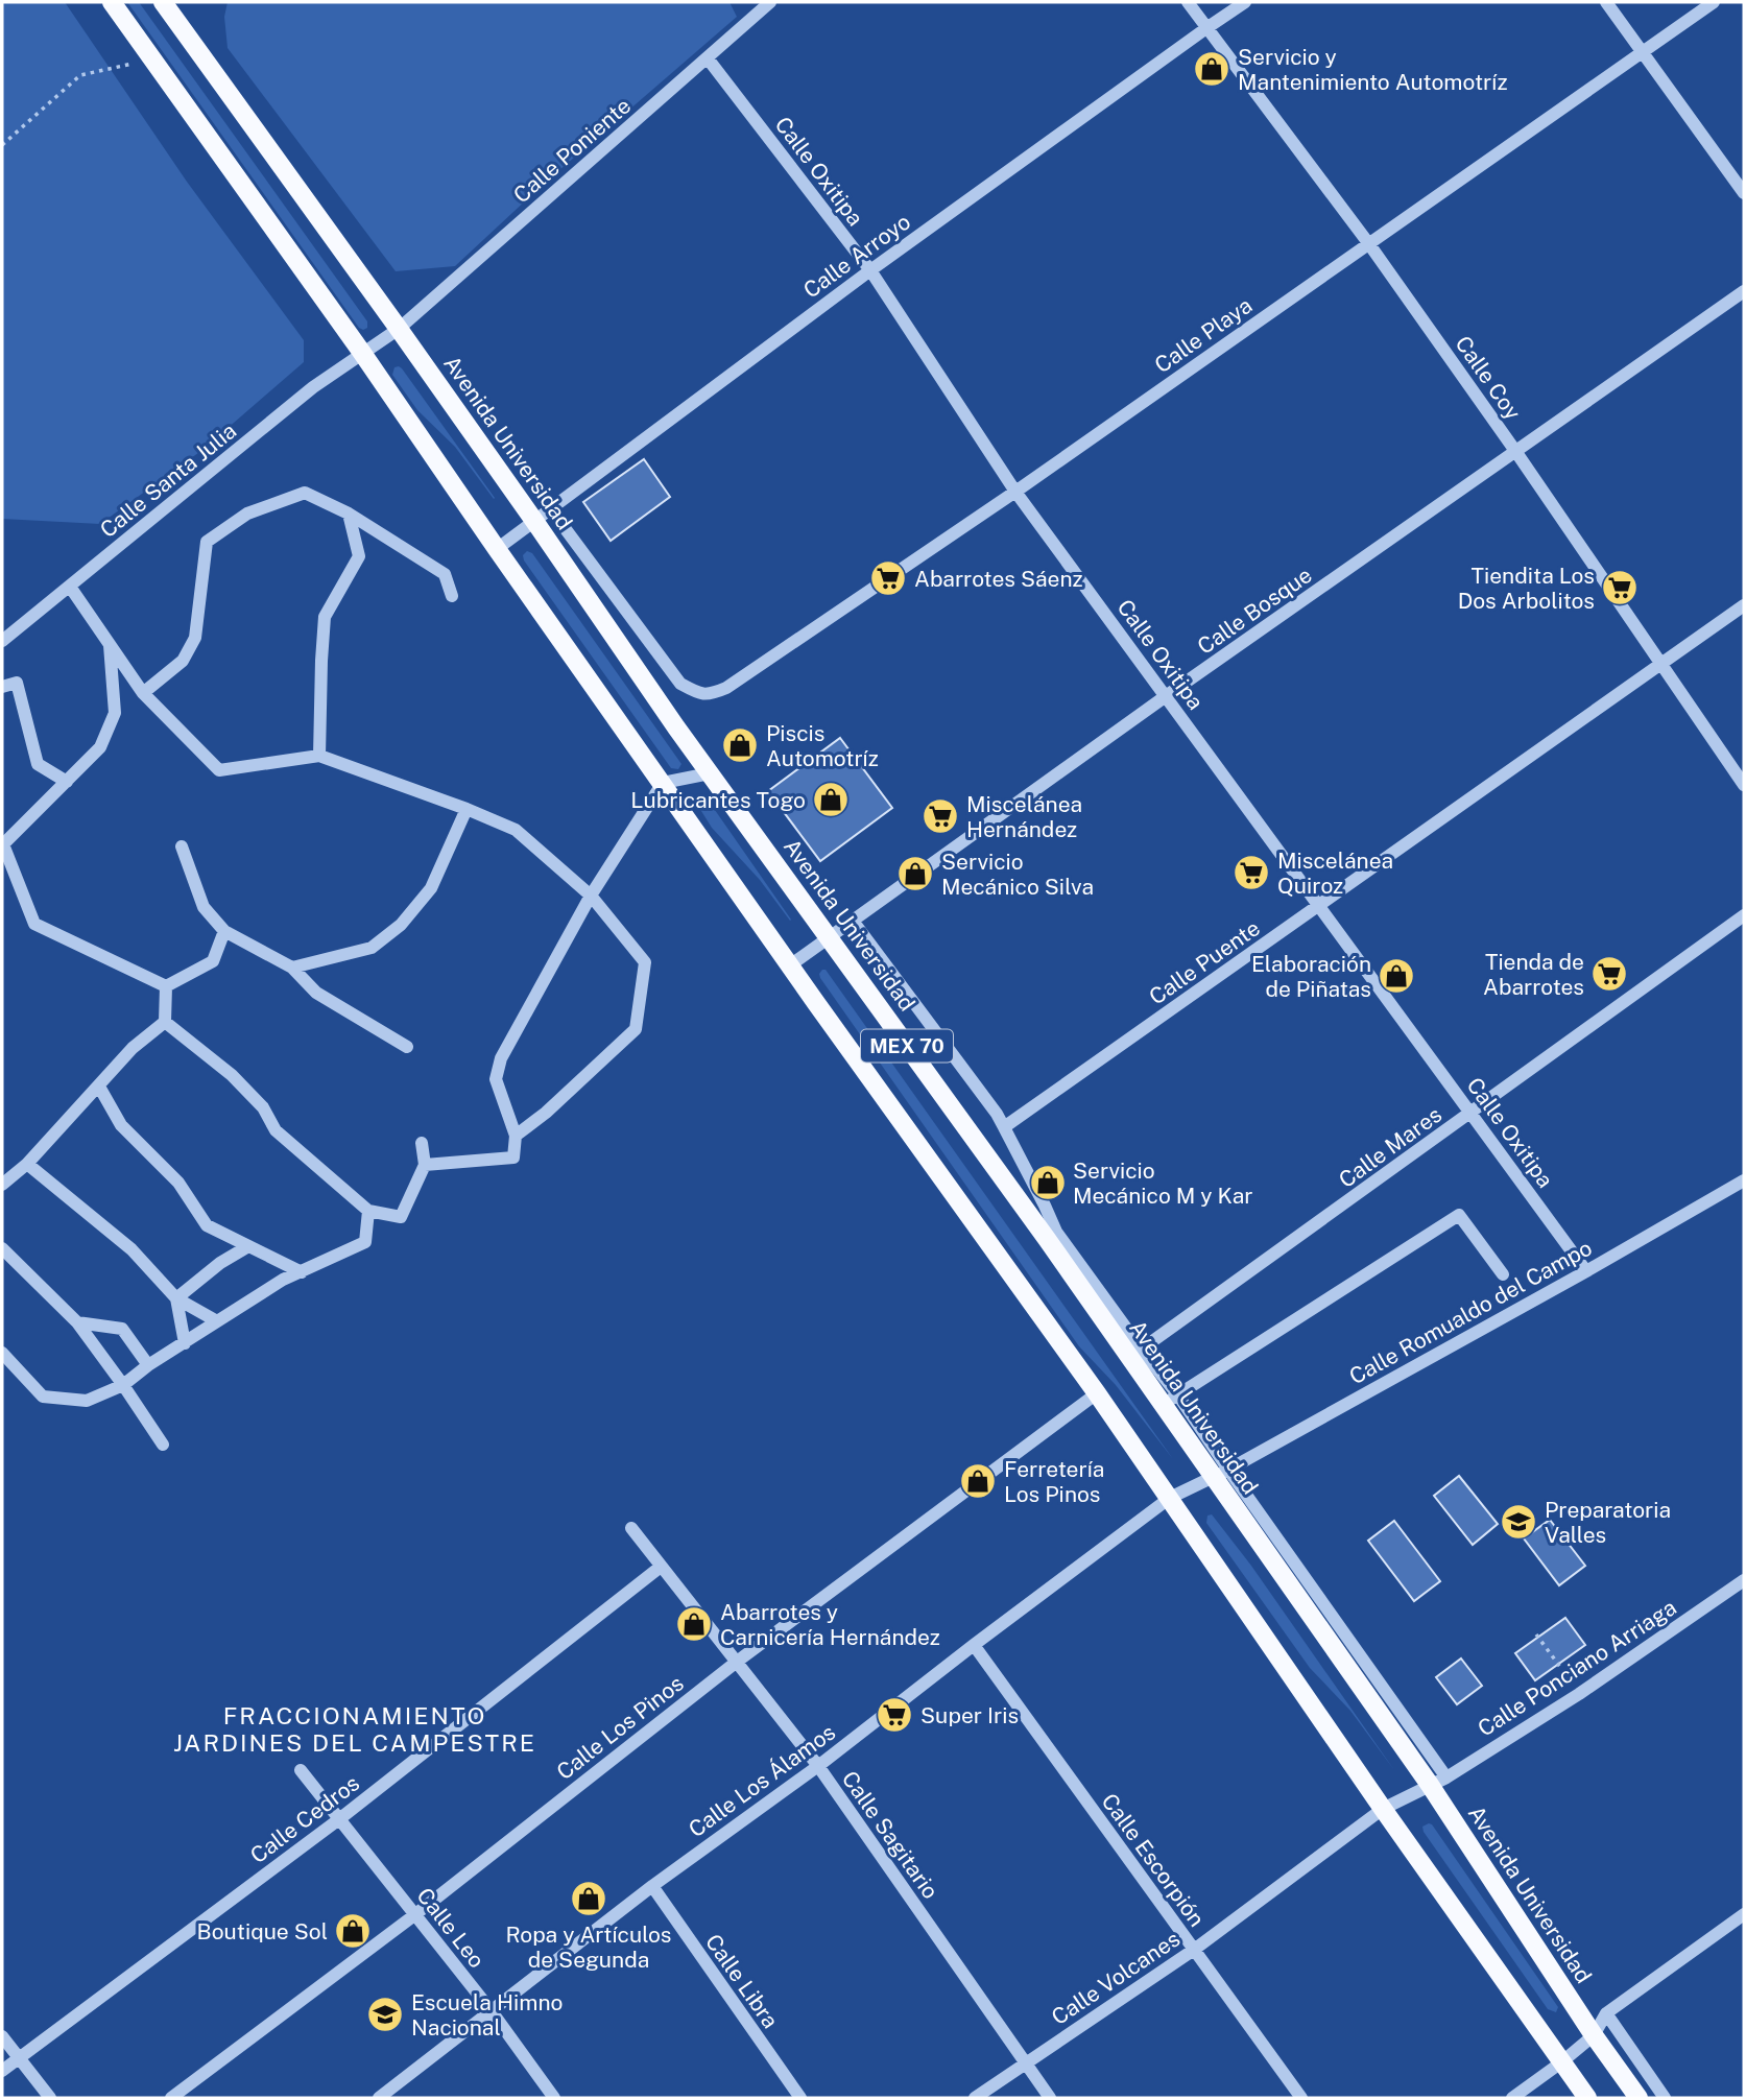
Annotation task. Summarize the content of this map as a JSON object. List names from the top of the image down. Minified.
{"streets":{"main road":["Avenida Universidad","MEX 70"],"street":["Calle Poniente","Calle Oxitipa","Calle Arroyo","Calle Playa","Calle Coy","Calle Santa Julia","Calle Bosque","Calle Puente","Calle Mares","Calle Romualdo del Campo","Calle Ponciano Arriaga","Calle Los Pinos","Calle Los Álamos","Calle Cedros","Calle Sagitario","Calle Escorpión","Calle Leo","Calle Volcanes","Calle Libra"]},"crossings":[["Calle Poniente","Calle Oxitipa"],["Calle Poniente","Avenida Universidad"],["Calle Poniente","Calle Santa Julia"],["Calle Poniente","MEX 70"],["Calle Oxitipa","Calle Arroyo"],["Calle Oxitipa","Calle Playa"],["Calle Oxitipa","Calle Bosque"],["Calle Oxitipa","Calle Puente"],["Calle Oxitipa","Calle Mares"],["Calle Oxitipa","Calle Romualdo del Campo"],["Calle Arroyo","Calle Playa"],["Calle Arroyo","Calle Coy"],["Calle Arroyo","Avenida Universidad"],["Calle Arroyo","MEX 70"],["Calle Playa","Calle Coy"],["Calle Coy","Calle Bosque"],["Calle Coy","Calle Puente"],["Avenida Universidad","Calle Bosque"],["Avenida Universidad","Calle Mares"],["Avenida Universidad","Calle Romualdo del Campo"],["Avenida Universidad","Calle Ponciano Arriaga"],["Calle Santa Julia","MEX 70"],["Calle Bosque","MEX 70"],["MEX 70","Calle Romualdo del Campo"],["MEX 70","Calle Ponciano Arriaga"],["MEX 70","Calle Los Pinos"],["MEX 70","Calle Los Álamos"],["MEX 70","Calle Volcanes"],["Calle Romualdo del Campo","Calle Los Álamos"],["Calle Ponciano Arriaga","Calle Volcanes"],["Calle Los Pinos","Calle Sagitario"],["Calle Los Pinos","Calle Leo"],["Calle Los Álamos","Calle Sagitario"],["Calle Los Álamos","Calle Escorpión"],["Calle Los Álamos","Calle Leo"],["Calle Los Álamos","Calle Libra"],["Calle Cedros","Calle Sagitario"],["Calle Cedros","Calle Leo"],["Calle Sagitario","Calle Volcanes"],["Calle Escorpión","Calle Volcanes"]],"districts":["FRACCIONAMIENTO JARDINES DEL CAMPESTRE"],"places":{"shop":["Servicio y Mantenimiento Automotríz","Piscis Automotríz","Lubricantes Togo","Servicio Mecánico Silva","Elaboración de Piñatas","Servicio Mecánico M y Kar","Ferretería Los Pinos","Abarrotes y Carnicería Hernández","Ropa y Artículos de Segunda","Boutique Sol"],"supermarket":["Abarrotes Sáenz","Tiendita Los Dos Arbolitos","Miscelánea Hernández","Miscelánea Quiroz","Tienda de Abarrotes","Super Iris"],"school or university":["Preparatoria Valles","Escuela Himno Nacional"]}}
